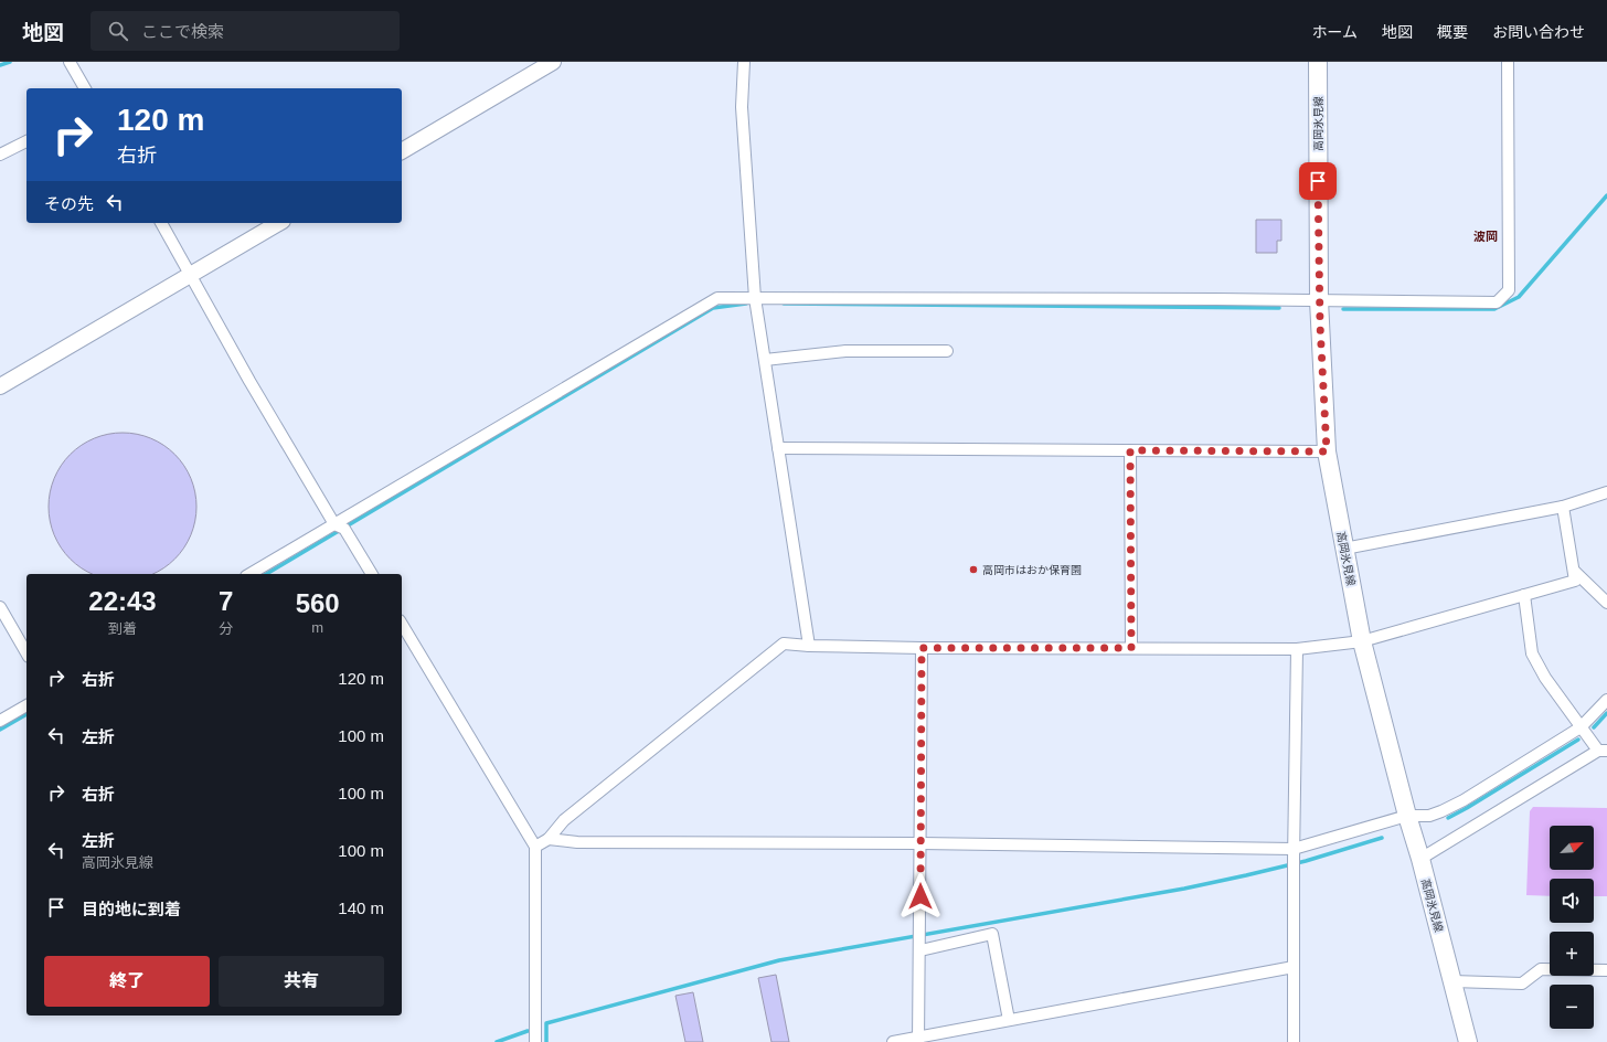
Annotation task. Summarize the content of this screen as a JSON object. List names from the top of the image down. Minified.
{"streets":{"main road":["高岡氷見線"]},"districts":["波岡"],"places":["高岡市はおか保育園"],"north":"top right","page":{"header":"地図","search":"ここで検索","nav":["ホーム","地図","概要","お問い合わせ"],"turn":["120 m","右折"],"then":"その先","eta":["22:43","到着","7","分","560","m"],"list":[{"name":"右折","value":"120 m"},{"name":"左折","value":"100 m"},{"name":"右折","value":"100 m"},{"name":"左折","note":"高岡氷見線","value":"100 m"},{"name":"目的地に到着","value":"140 m"}],"map_buttons":["+","−"],"buttons":["終了","共有"]}}
